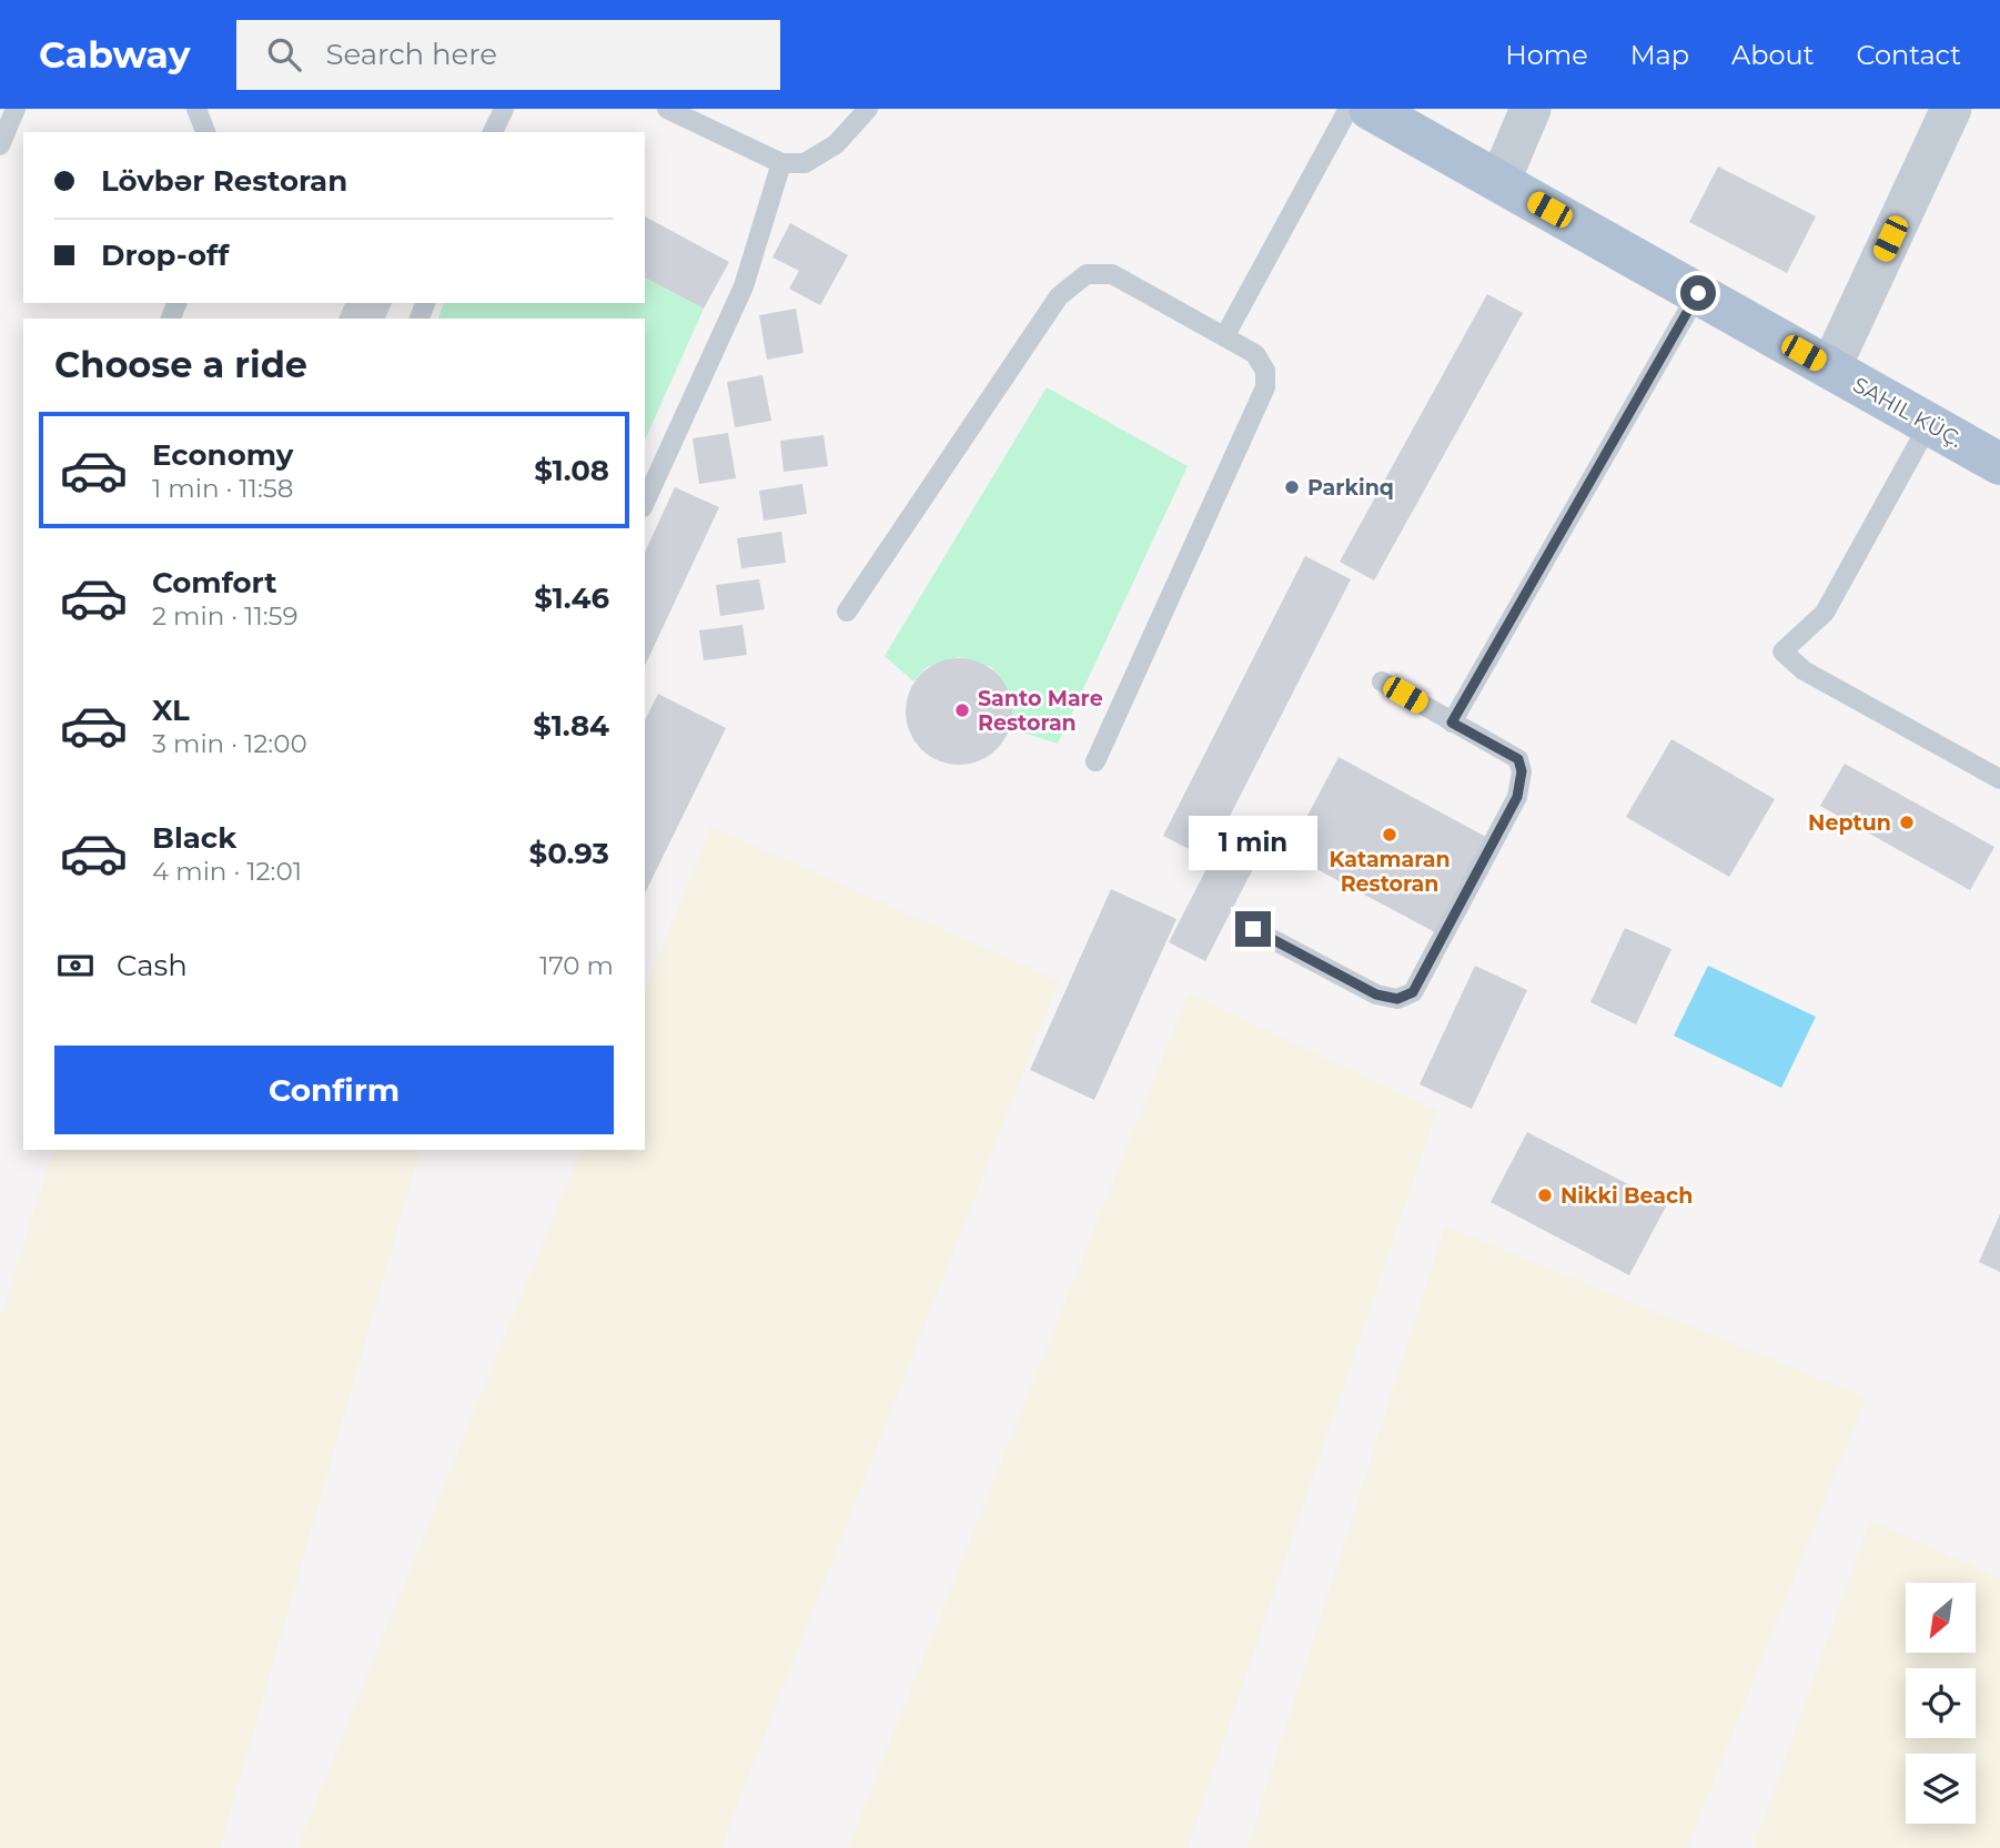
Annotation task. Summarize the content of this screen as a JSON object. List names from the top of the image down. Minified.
{"streets":{"main road":["SAHIL KÜÇ."]},"places":["Parkinq","Santo Mare Restoran","Neptun","Katamaran Restoran","Nikki Beach"],"north":"bottom left","page":{"header":"Cabway","search":"Search here","nav":["Home","Map","About","Contact"],"banner":["Lövbər Restoran","Drop-off"],"heading":"Choose a ride","list":[{"name":"Economy","note":"1 min · 11:58","value":"$1.08"},{"name":"Comfort","note":"2 min · 11:59","value":"$1.46"},{"name":"XL","note":"3 min · 12:00","value":"$1.84"},{"name":"Black","note":"4 min · 12:01","value":"$0.93"}],"bubble":"1 min","pay":["Cash","170 m"],"buttons":"Confirm"}}
